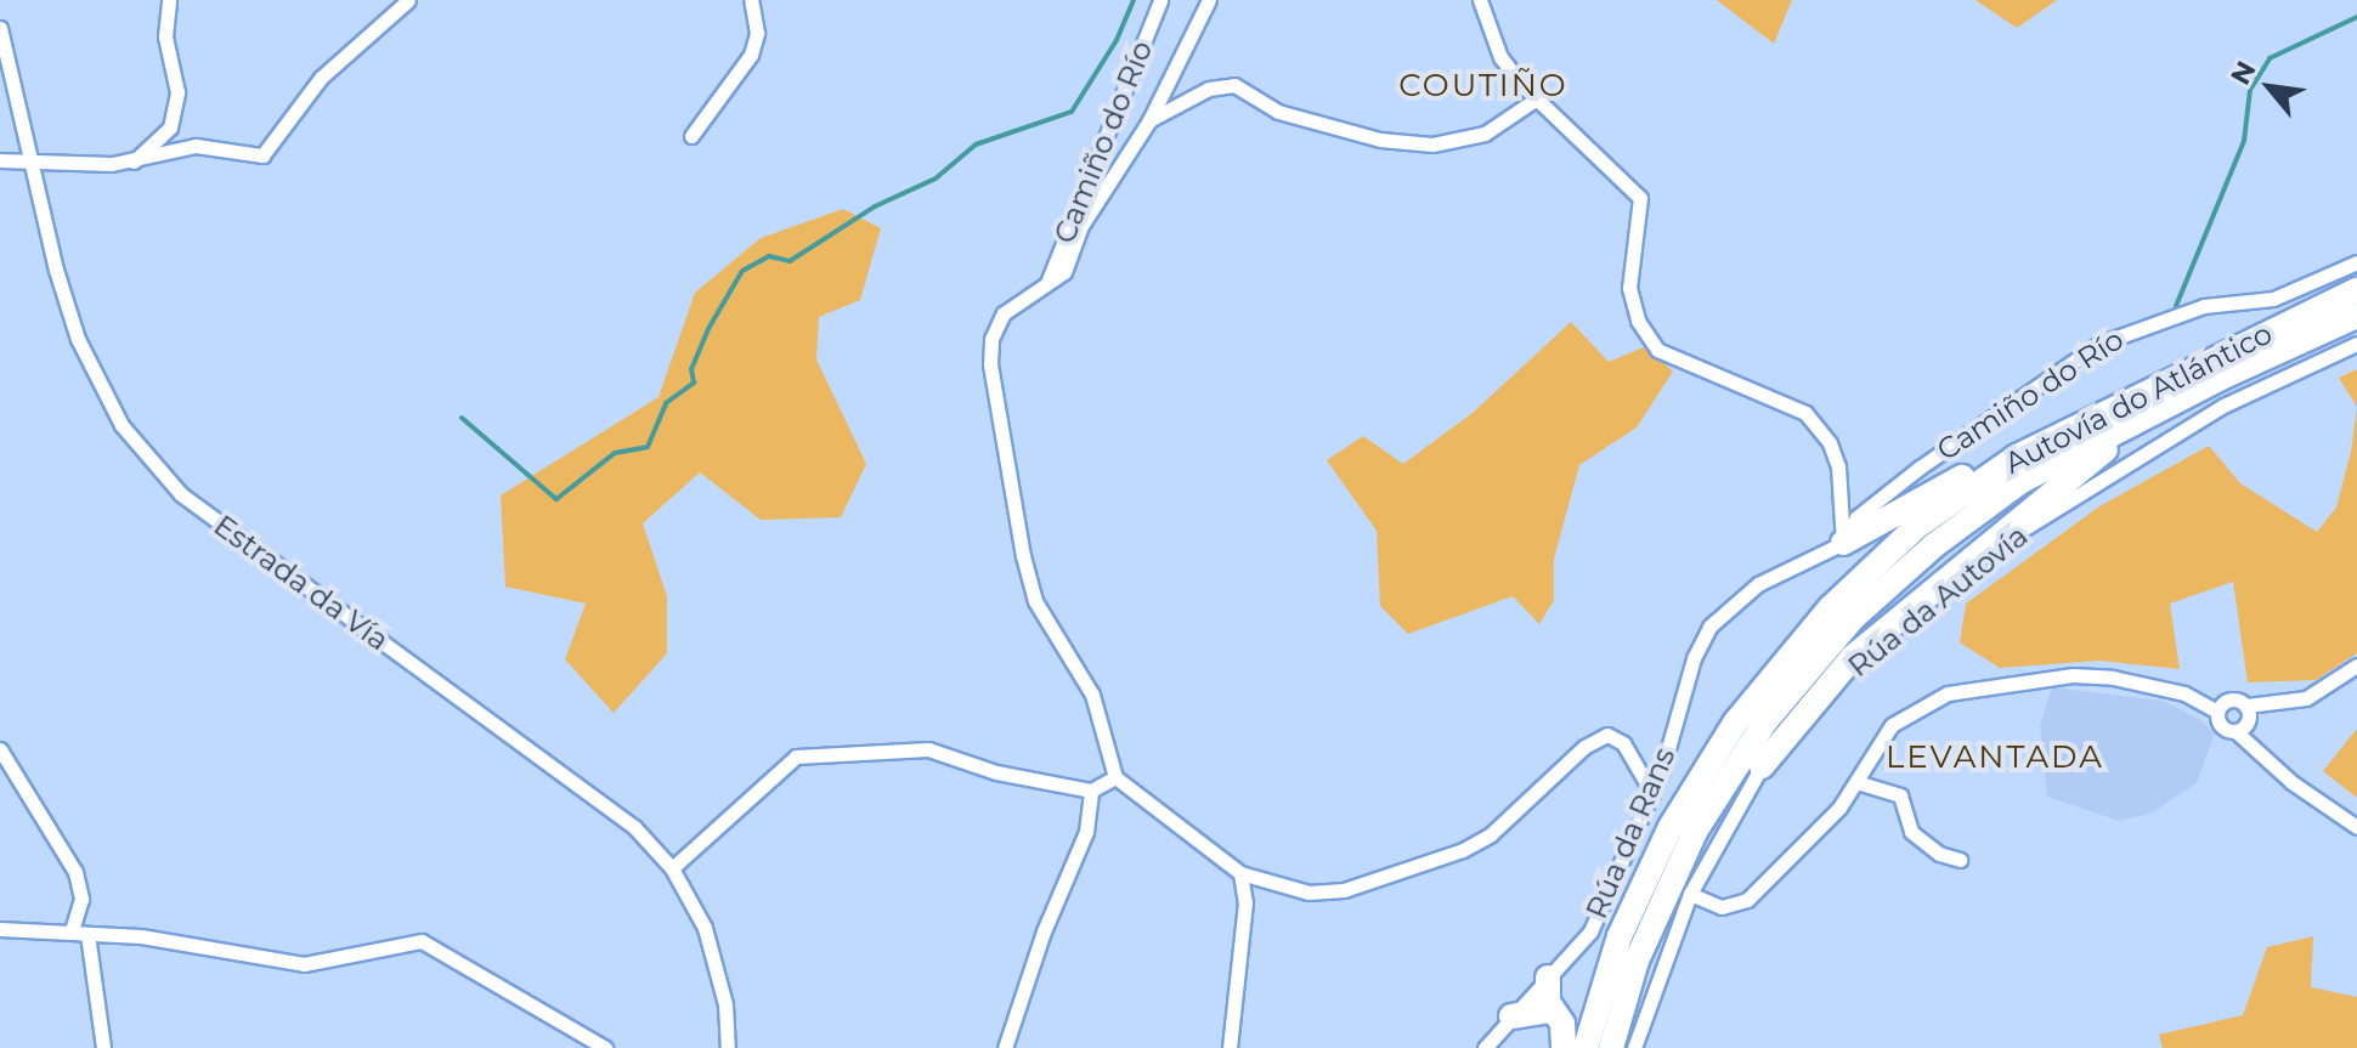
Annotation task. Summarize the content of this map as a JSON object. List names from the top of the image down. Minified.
{"streets":{"highway":["Autovía do Atlántico"],"street":["Camiño do Río","Estrada da Vía","Rúa da Autovía","Rúa da Rans"]},"crossings":[["Camiño do Río","Rúa da Rans"]],"districts":["COUTIÑO","LEVANTADA"],"north":"top left"}
